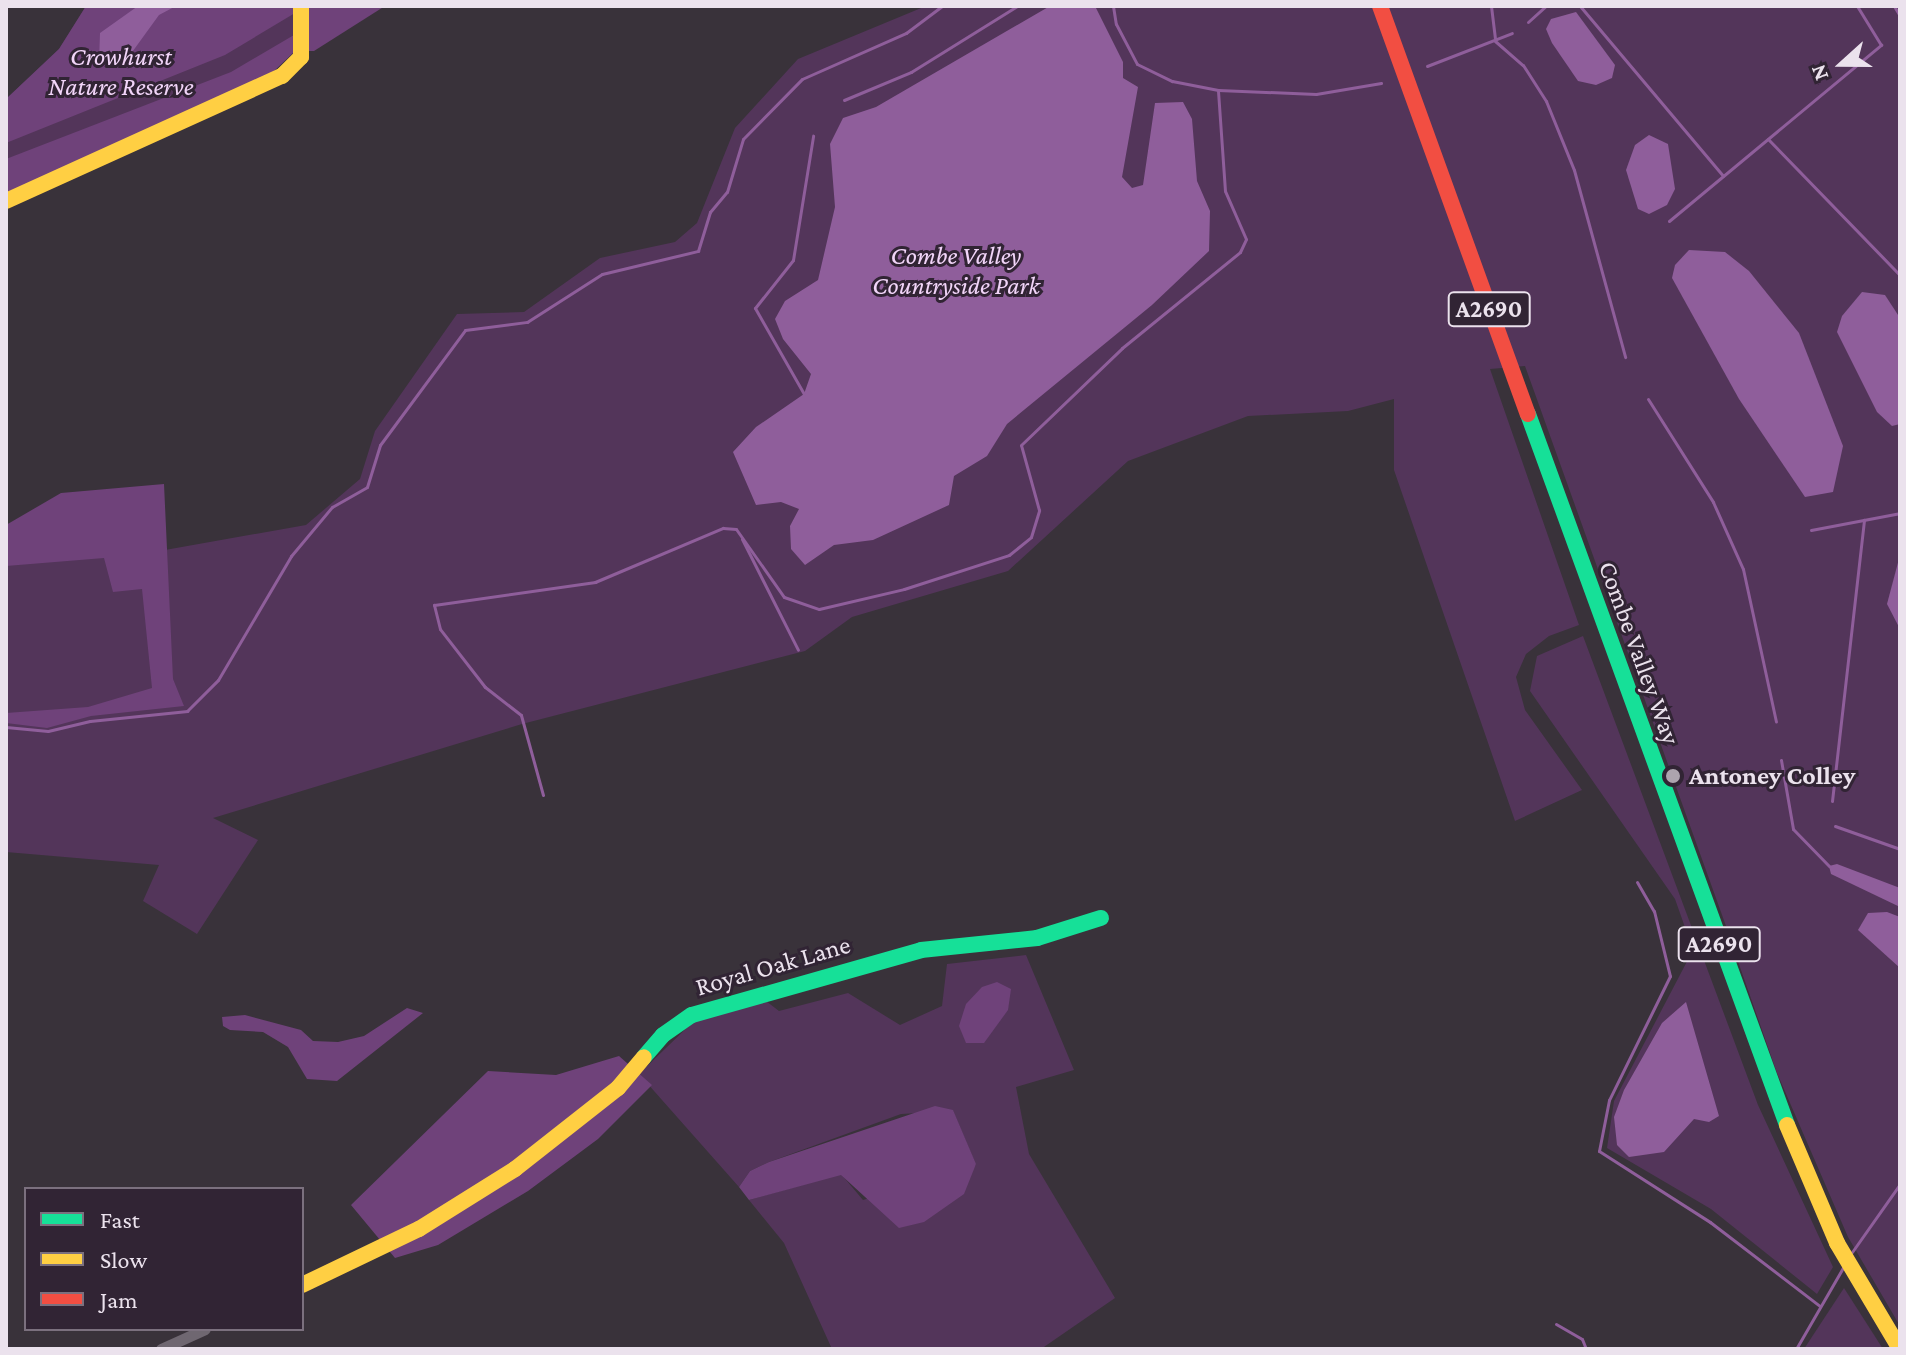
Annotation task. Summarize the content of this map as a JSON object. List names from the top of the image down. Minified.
{"streets":{"main road":["A2690","Combe Valley Way","Royal Oak Lane"]},"parks":["Crowhurst Nature Reserve","Combe Valley Countryside Park"],"places":["Antoney Colley"],"legend":["Fast","Slow","Jam"],"north":"left"}
